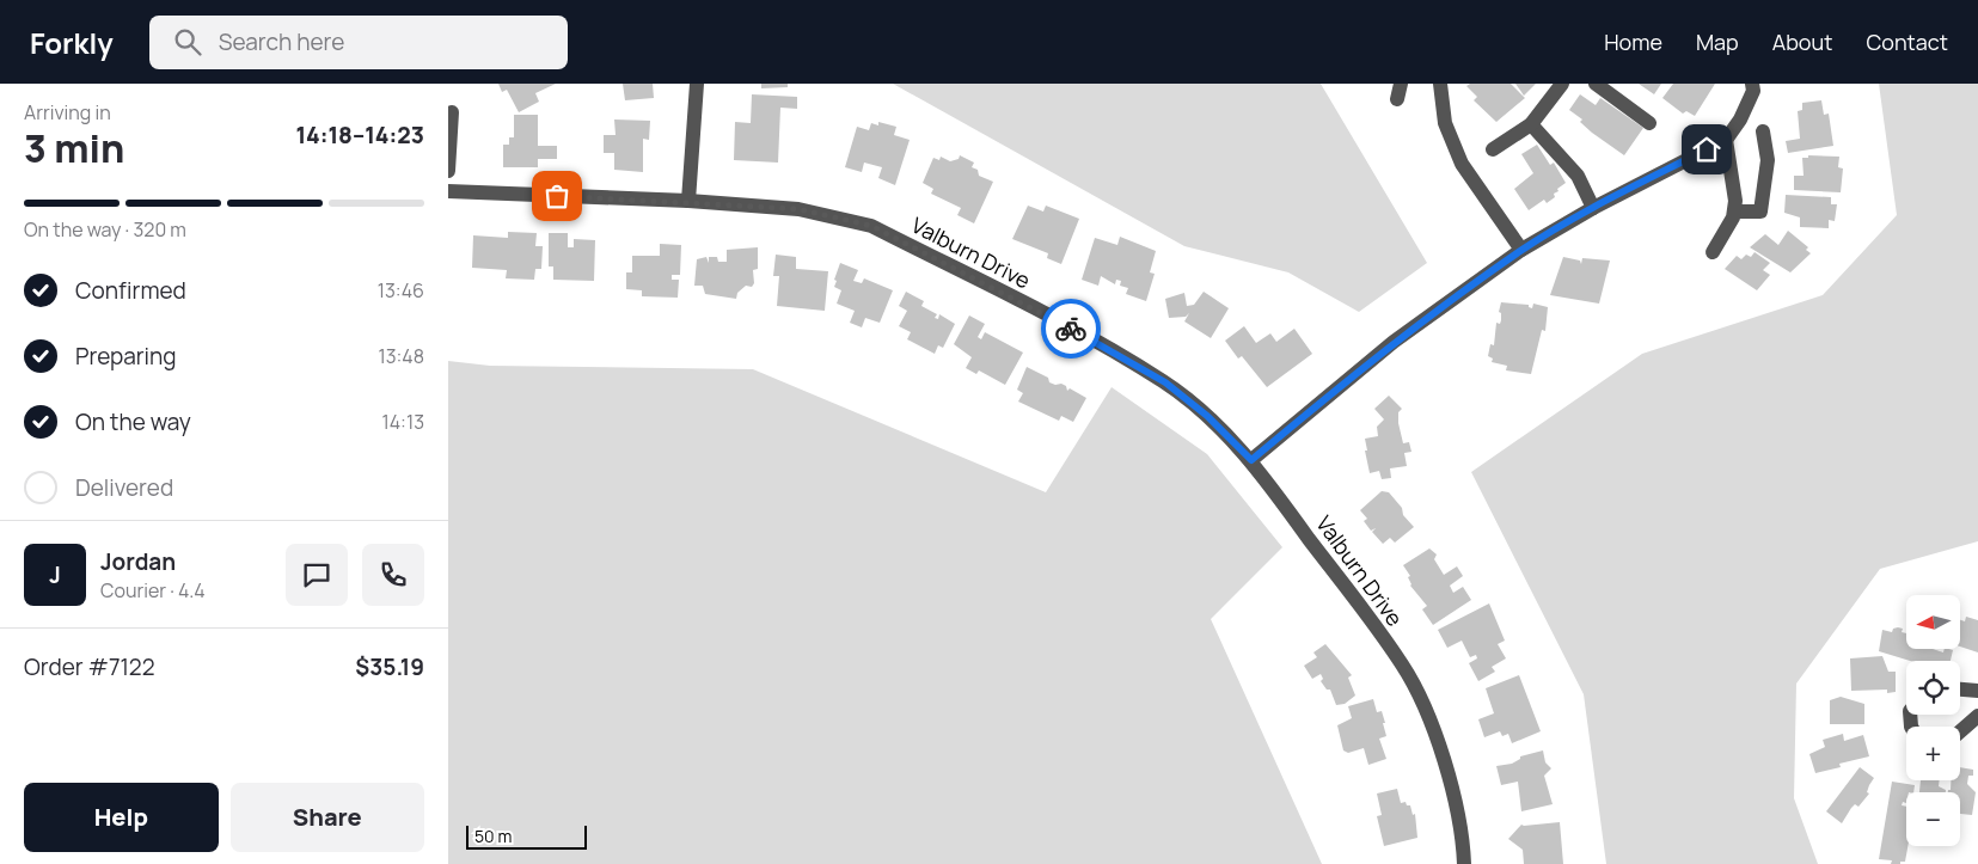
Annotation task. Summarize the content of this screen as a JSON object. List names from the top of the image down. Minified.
{"streets":{"street":["Valburn Drive"]},"scale_bar":"50 m","north":"left","page":{"header":"Forkly","search":"Search here","nav":["Home","Map","About","Contact"],"heading":["3 min","Arriving in","14:18–14:23"],"panel":["Jordan","Courier · 4.4","Order #7122","$35.19"],"bar":"On the way · 320 m","list":[["Confirmed","13:46"],["Preparing","13:48"],["On the way","14:13"],"Delivered"],"round":"J","map_buttons":["+","−"],"buttons":["Help","Share"],"scale":"50 m"}}
